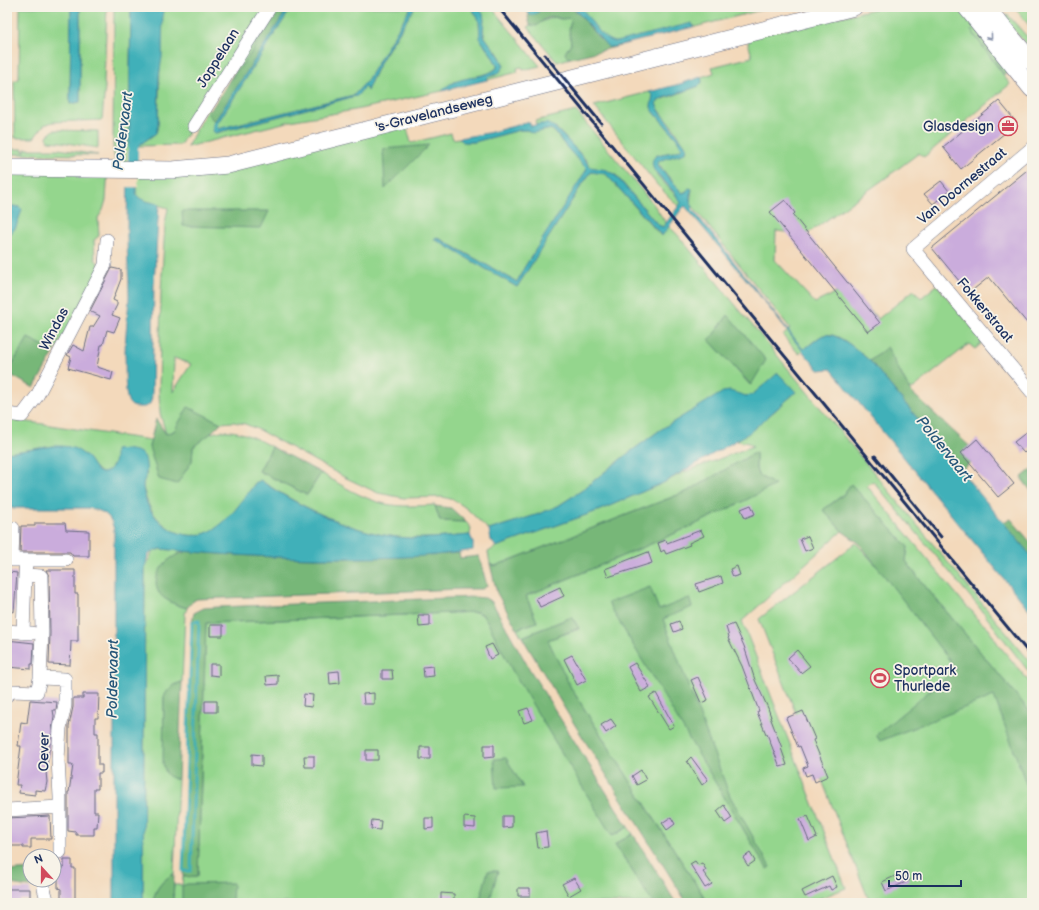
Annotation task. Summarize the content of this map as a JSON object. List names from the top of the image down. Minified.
{"streets":{"main road":["'s-Gravelandseweg"],"street":["Joppelaan","Van Doornestraat","Fokkerstraat","Windas","Oever"]},"crossings":[["Van Doornestraat","Fokkerstraat"]],"water":["Poldervaart"],"places":{"office":["Glasdesign"],"sports":["Sportpark Thurlede"]},"scale_bar":"50 m","north":"top"}
